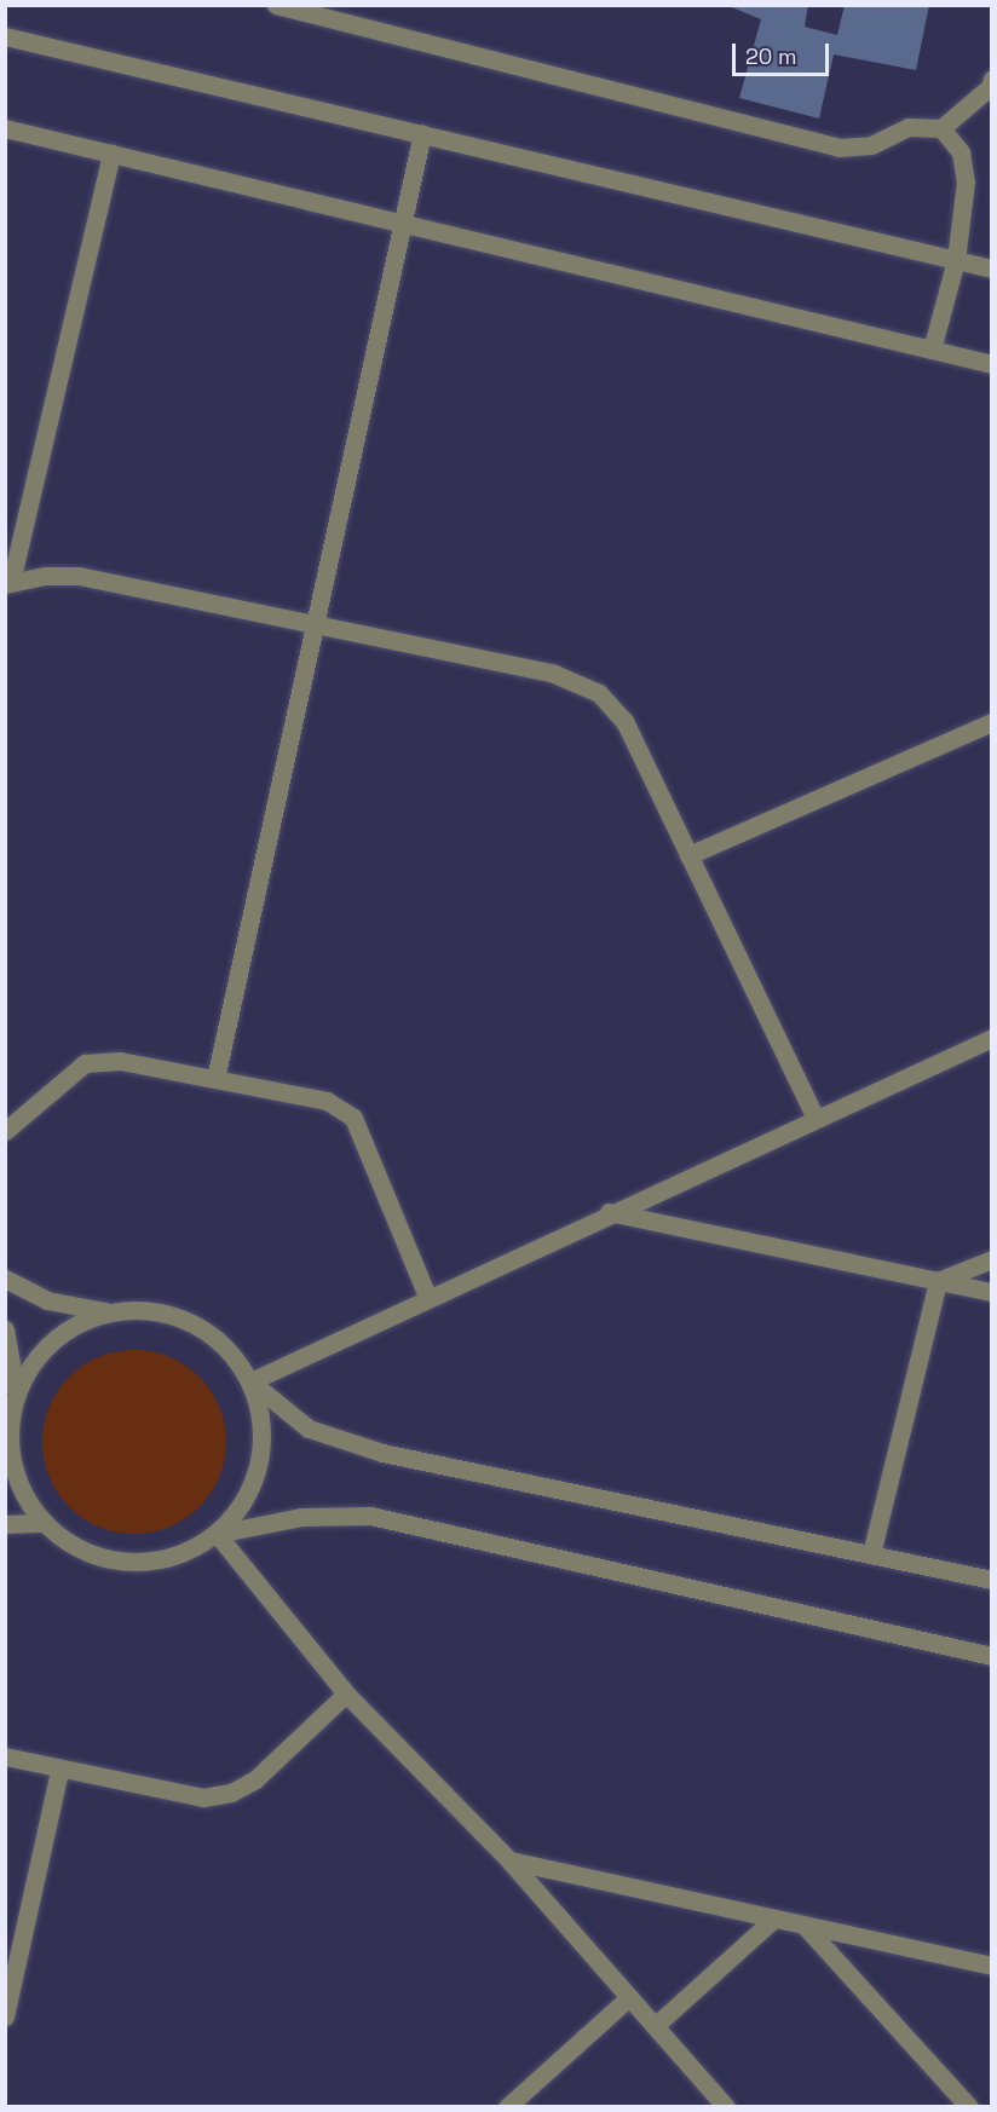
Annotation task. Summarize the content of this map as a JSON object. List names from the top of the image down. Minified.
{"scale_bar":"20 m"}
